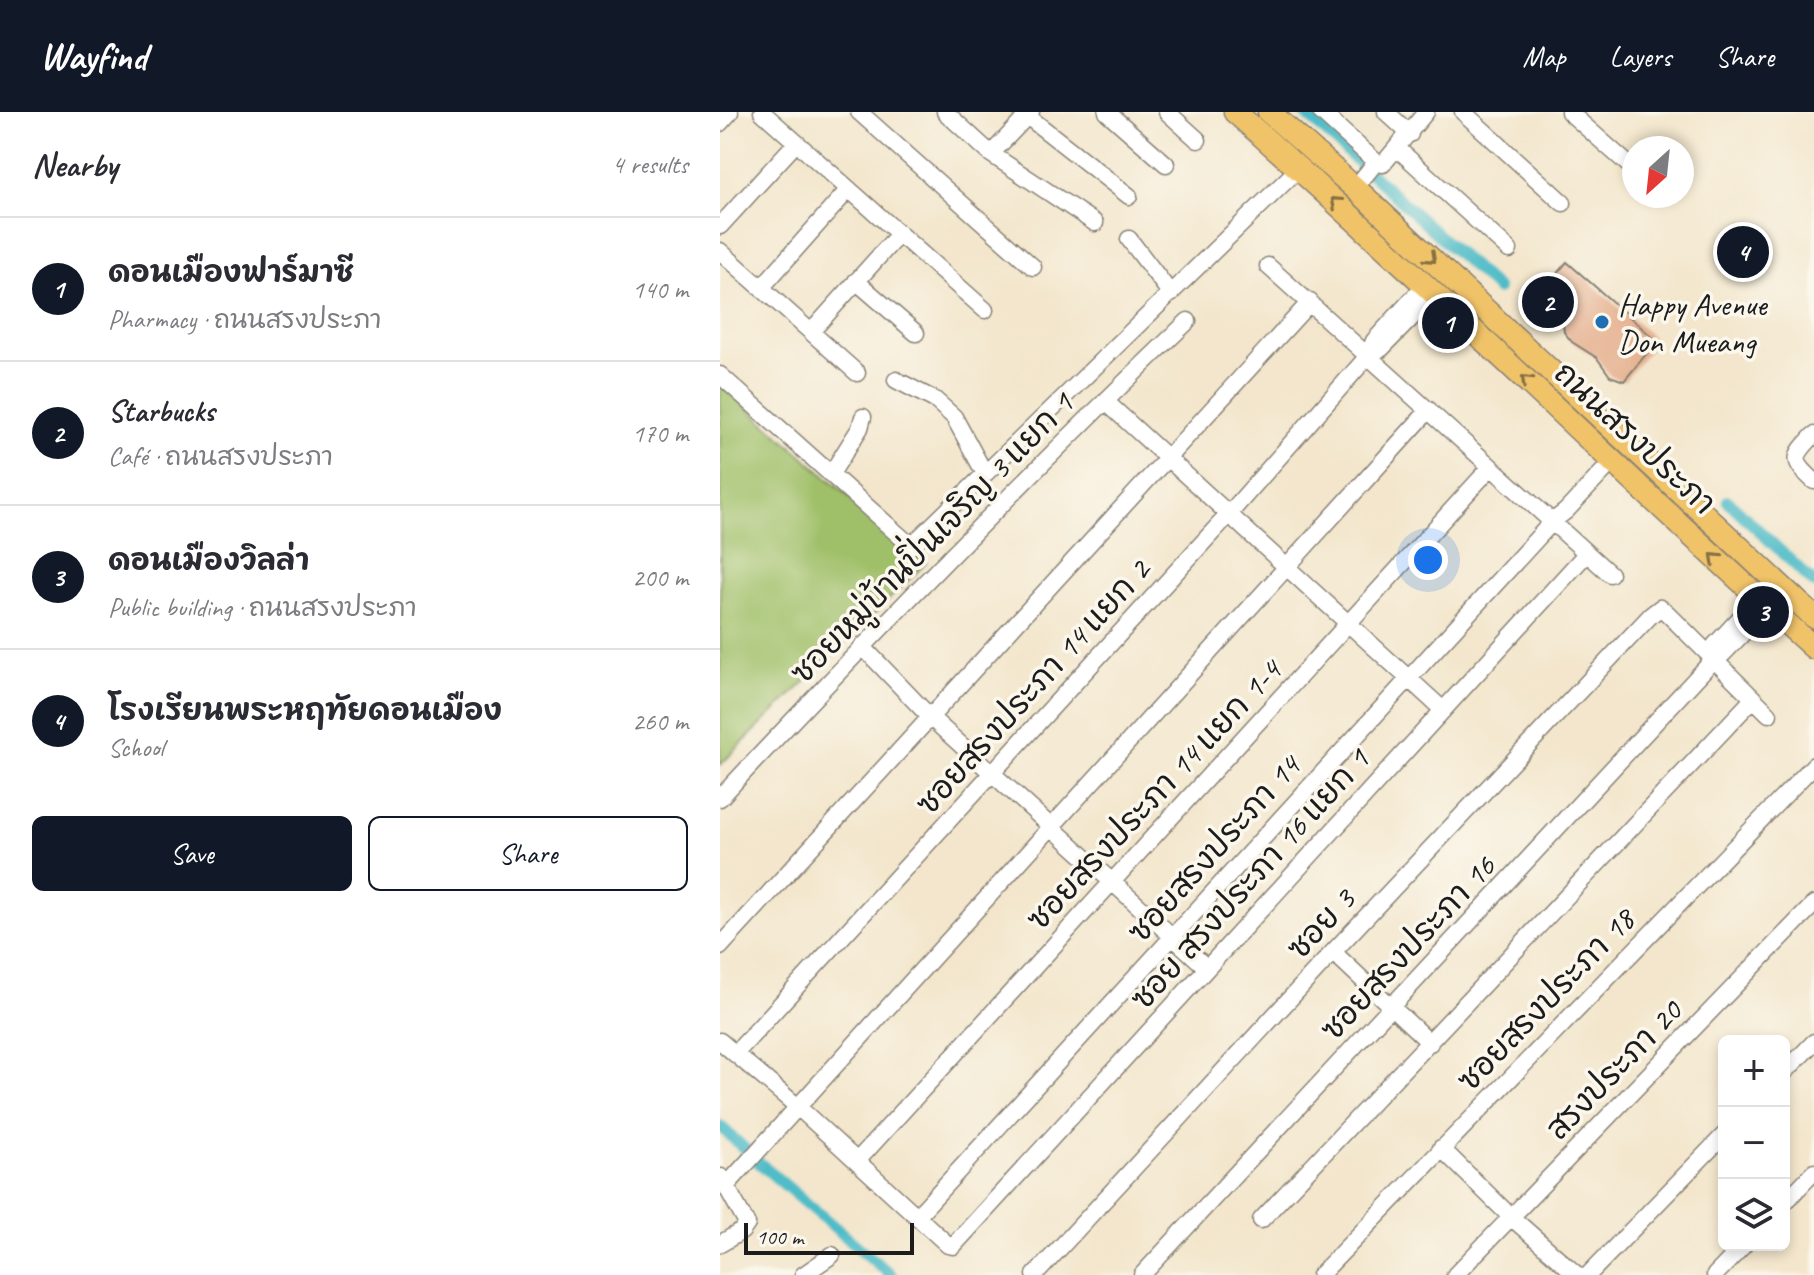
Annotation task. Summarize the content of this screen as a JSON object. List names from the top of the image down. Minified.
{"streets":{"main road":["ถนนสรงประภา"],"street":["ซอยหมู่บ้านปิ่นเจริญ 3 แยก 1","ซอยสรงประภา 14 แยก 2","ซอยสรงประภา 14 แยก 1-4","ซอยสรงประภา 14","ซอย สรงประภา 16 แยก 1","ซอย 3","ซอยสรงประภา 16","ซอยสรงประภา 18","สรงประภา 20"]},"crossings":[["ถนนสรงประภา","ซอยสรงประภา 14 แยก 2"],["ถนนสรงประภา","ซอยสรงประภา 14"],["ถนนสรงประภา","ซอยสรงประภา 16"],["ซอยสรงประภา 14","ซอย สรงประภา 16 แยก 1"],["ซอย 3","ซอยสรงประภา 16"]],"places":["Happy Avenue Don Mueang"],"scale_bar":"100 m","north":"bottom left","page":{"header":"Wayfind","nav":["Map","Layers","Share"],"heading":["Nearby","4 results"],"list":[{"mark":"1","name":"ดอนเมืองฟาร์มาซี","note":"Pharmacy · ถนนสรงประภา","value":"140 m"},{"mark":"2","name":"Starbucks","note":"Café · ถนนสรงประภา","value":"170 m"},{"mark":"3","name":"ดอนเมืองวิลล่า","note":"Public building · ถนนสรงประภา","value":"200 m"},{"mark":"4","name":"โรงเรียนพระหฤทัยดอนเมือง","note":"School","value":"260 m"}],"pins":["4","2","1","3"],"buttons":["Save","Share"],"map_buttons":["+","−"],"scale":"100 m"}}
